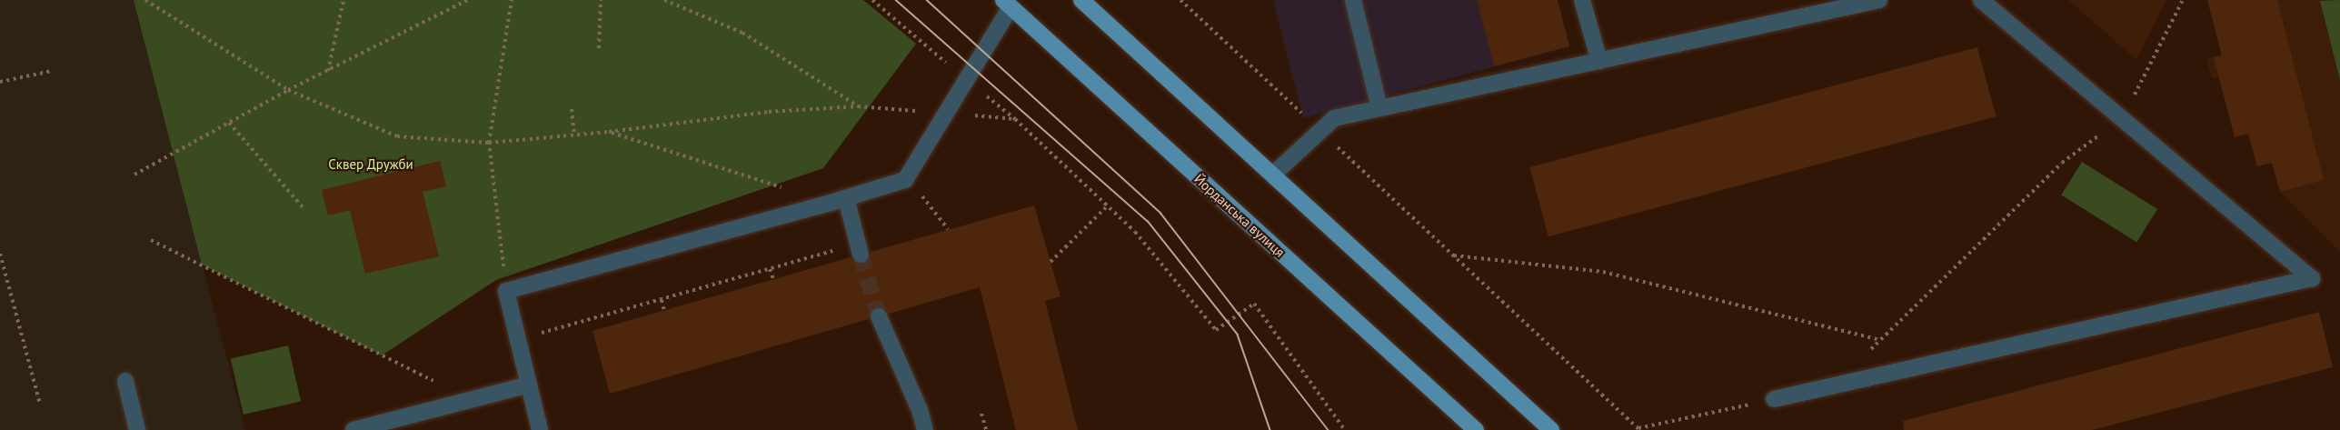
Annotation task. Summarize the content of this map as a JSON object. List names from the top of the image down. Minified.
{"streets":{"main road":["Йорданська вулиця"]},"parks":["Сквер Дружби"]}
